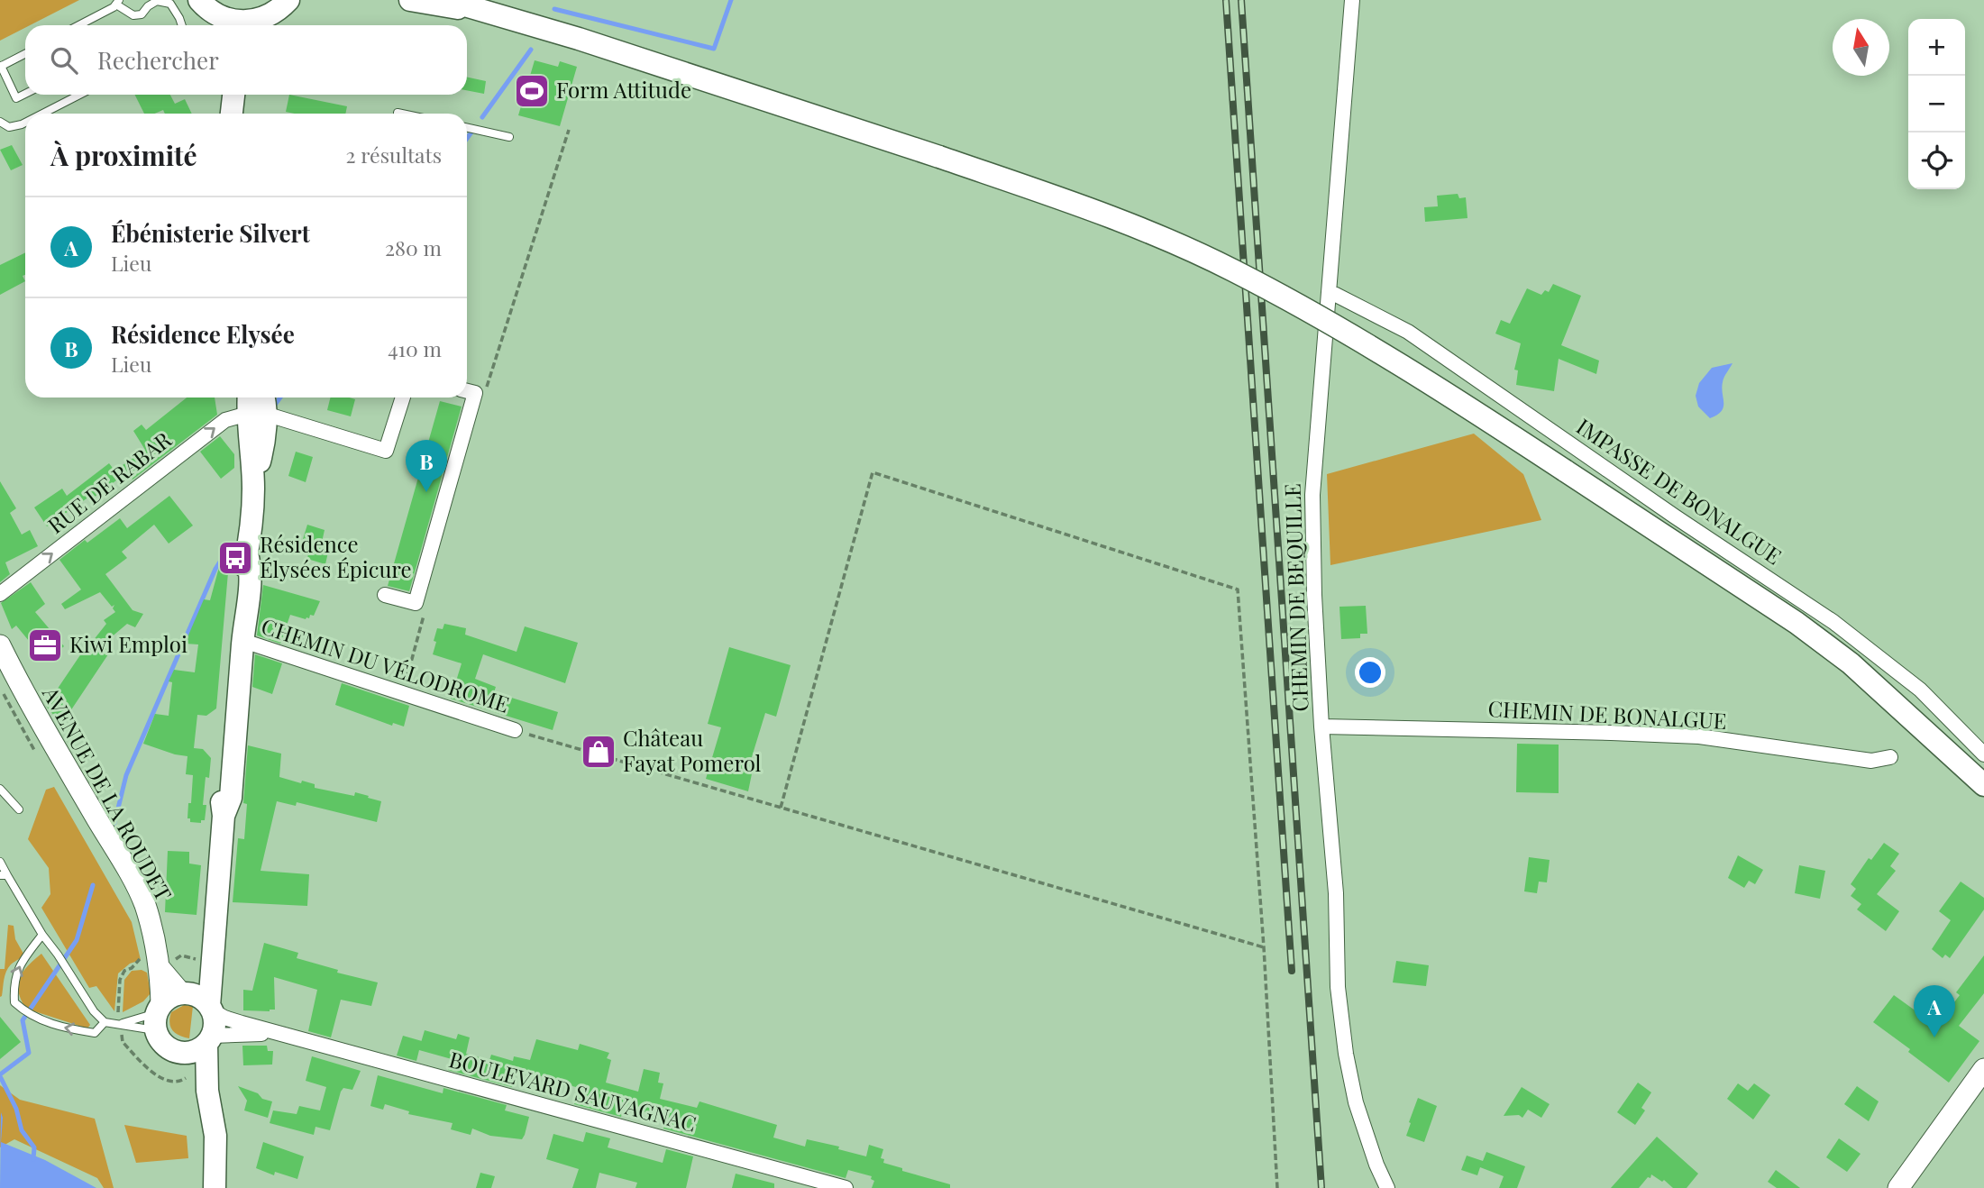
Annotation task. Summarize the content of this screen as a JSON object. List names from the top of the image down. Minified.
{"streets":{"street":["RUE DE RABAR","IMPASSE DE BONALGUE","CHEMIN DE BEQUILLE","CHEMIN DU VÉLODROME","CHEMIN DE BONALGUE","AVENUE DE LA ROUDET","BOULEVARD SAUVAGNAC"]},"crossings":[["IMPASSE DE BONALGUE","CHEMIN DE BEQUILLE"],["CHEMIN DE BEQUILLE","CHEMIN DE BONALGUE"],["AVENUE DE LA ROUDET","BOULEVARD SAUVAGNAC"]],"one_way":["RUE DE RABAR"],"places":{"sports":["Form Attitude"],"bus stop":["Résidence Élysées Épicure"],"office":["Kiwi Emploi"],"shop":["Château Fayat Pomerol"]},"north":"top","page":{"map_buttons":["+","−"],"search":"Rechercher","heading":["À proximité","2 résultats"],"list":[{"mark":"A","name":"Ébénisterie Silvert","note":"Lieu","value":"280 m"},{"mark":"B","name":"Résidence Elysée","note":"Lieu","value":"410 m"}],"pins":["B","A"]}}
